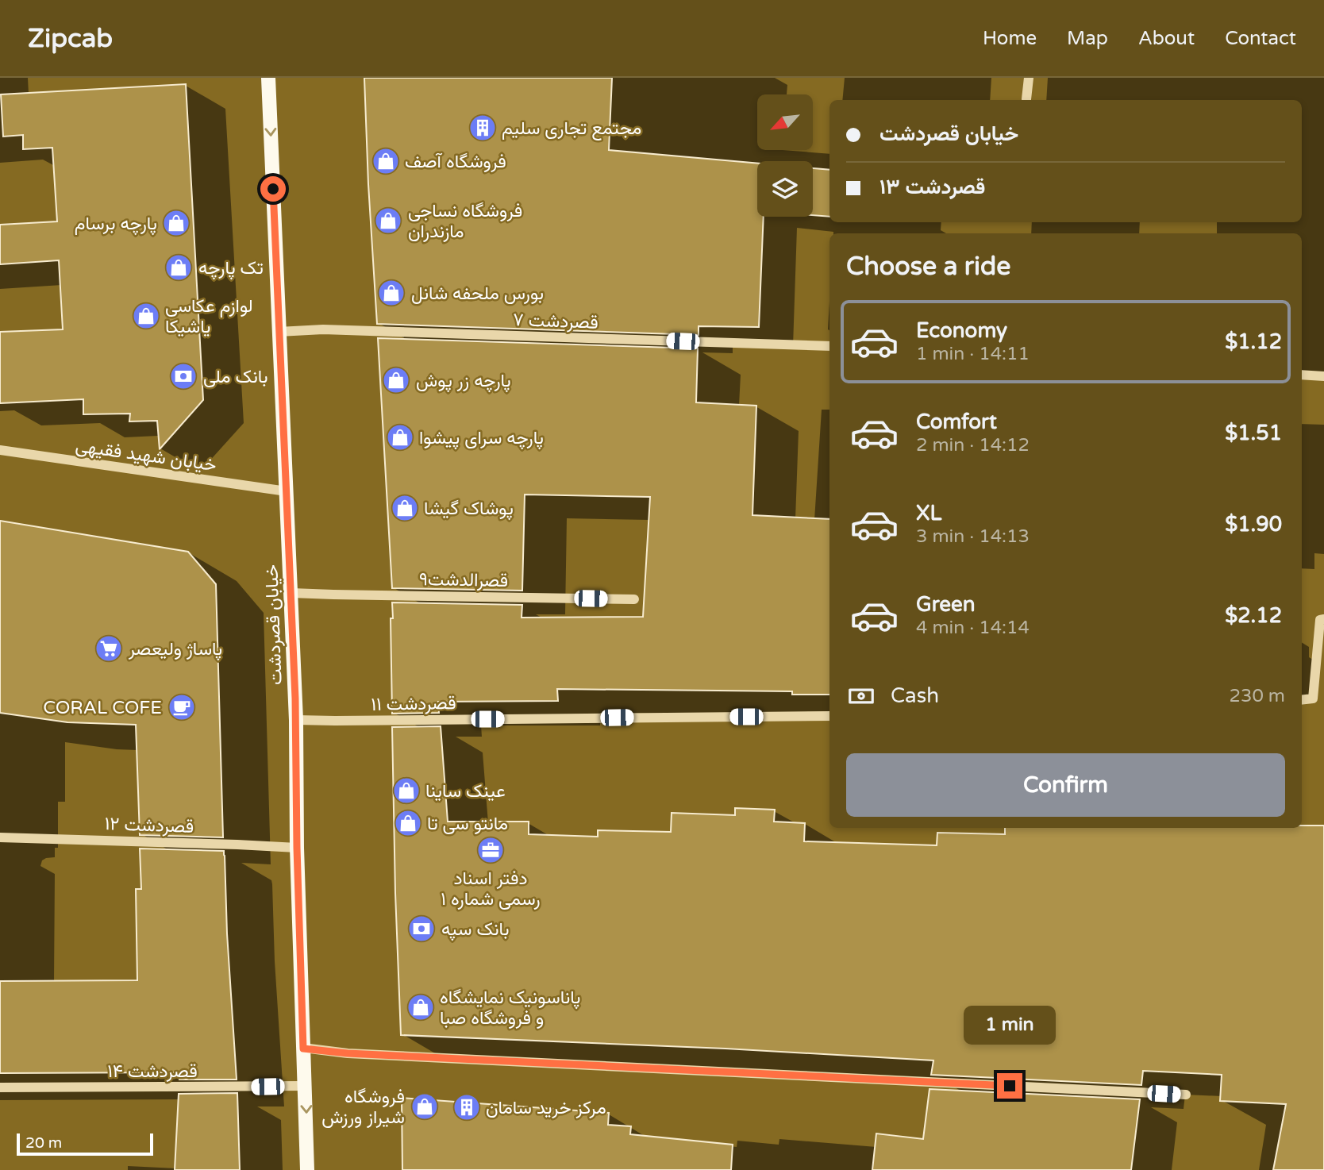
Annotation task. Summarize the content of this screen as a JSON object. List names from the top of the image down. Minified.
{"streets":{"main road":["خیابان قصردشت"],"street":["قصردشت ۷","خیابان شهید فقیهی","قصرالدشت۹","قصردشت ۱۱","قصردشت ۱۲","قصردشت ۱۴"]},"crossings":[["قصردشت ۷","خیابان قصردشت"],["خیابان شهید فقیهی","خیابان قصردشت"],["قصرالدشت۹","خیابان قصردشت"],["خیابان قصردشت","قصردشت ۱۱"],["خیابان قصردشت","قصردشت ۱۲"],["خیابان قصردشت","قصردشت ۱۴"]],"places":{"building":["مجتمع تجاری سلیم","مرکز خرید سامان"],"shop":["فروشگاه آصف","فروشگاه نساجی مازندران","پارچه برسام","تک پارچه","بورس ملحفه شانل","لوازم عکاسی یاشیکا","پارچه زر پوش","پارچه سرای پیشوا","پوشاک گیشا","عینک ساینا","مانتو سی تا","پاناسونیک نمایشگاه و فروشگاه صبا","فروشگاه شیراز ورزش"],"bank":["بانک ملی","بانک سپه"],"supermarket":["پاساژ ولیعصر"],"cafe":["CORAL COFE"],"office":["دفتر اسناد رسمی شماره ۱"]},"scale_bar":"20 m","north":"bottom left","page":{"header":"Zipcab","nav":["Home","Map","About","Contact"],"banner":["خیابان قصردشت","قصردشت ۱۳"],"heading":"Choose a ride","list":[{"name":"Economy","note":"1 min · 14:11","value":"$1.12"},{"name":"Comfort","note":"2 min · 14:12","value":"$1.51"},{"name":"XL","note":"3 min · 14:13","value":"$1.90"},{"name":"Green","note":"4 min · 14:14","value":"$2.12"}],"pay":["Cash","230 m"],"buttons":"Confirm","bubble":"1 min","scale":"20 m"}}
